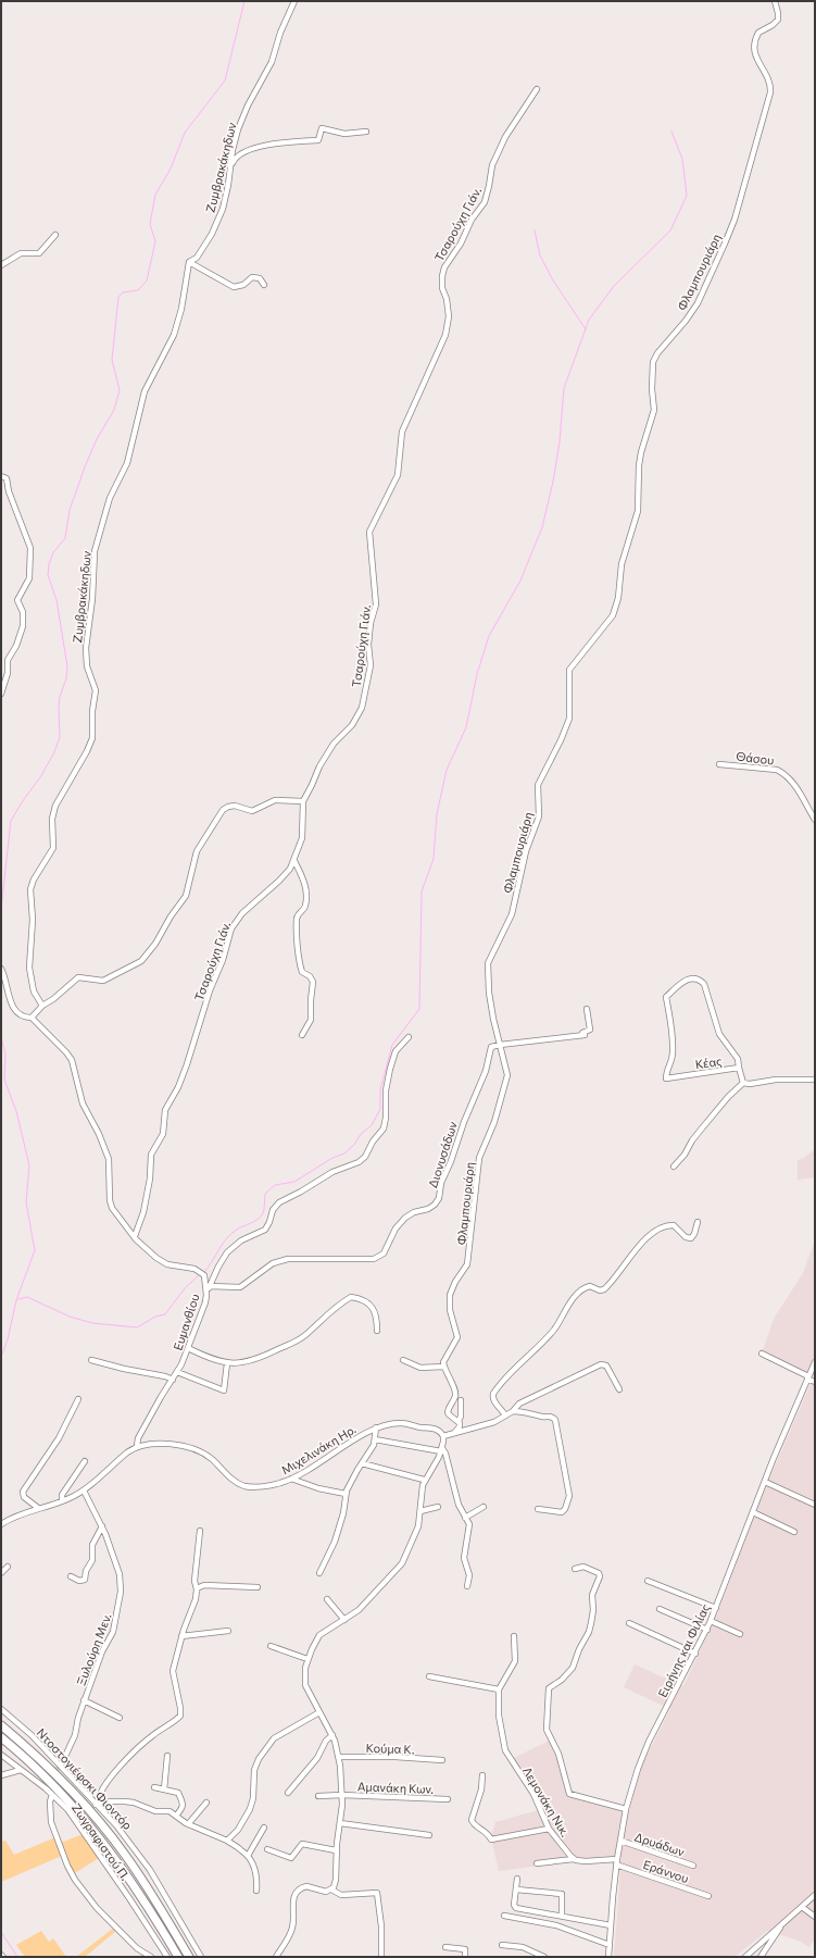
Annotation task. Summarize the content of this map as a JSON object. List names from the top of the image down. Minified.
{"streets":{"street":["Ζυμβρακάκηδων","Τσαρούχη Γιάν.","Φλαμπουριάρη","Θάσου","Κέας","Διονυσάδων","Ευμανθίου","Μιχελινάκη Ηρ.","Ξυλούρη Μεν.","Ειρήνης και Φιλίας","Κούμα Κ.","Ντοστογιέφσκι Φιοντόρ","Αμανάκη Κων.","Λεμονάκη Νικ.","Ζωγραφιστού Π.","Δρυάδων","Εράννου"]},"crossings":[["Τσαρούχη Γιάν.","Ευμανθίου"],["Φλαμπουριάρη","Διονυσάδων"],["Ευμανθίου","Μιχελινάκη Ηρ."],["Μιχελινάκη Ηρ.","Ξυλούρη Μεν."],["Ξυλούρη Μεν.","Ντοστογιέφσκι Φιοντόρ"],["Ειρήνης και Φιλίας","Δρυάδων"],["Ειρήνης και Φιλίας","Εράννου"]]}
